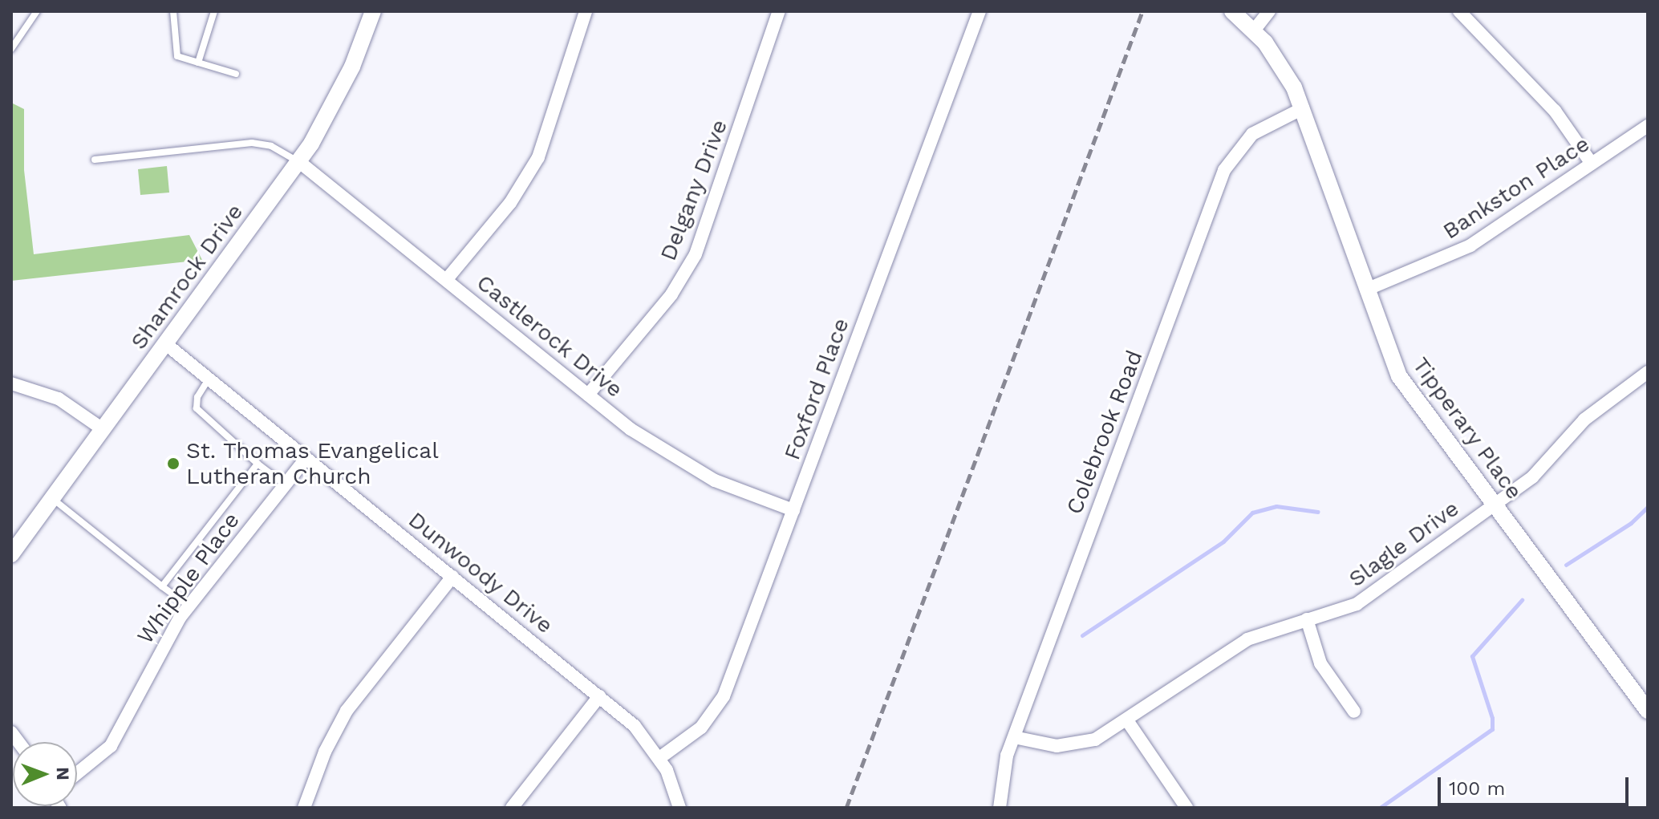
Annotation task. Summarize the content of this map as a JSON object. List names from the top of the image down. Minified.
{"streets":{"street":["Bankston Place","Delgany Drive","Shamrock Drive","Castlerock Drive","Foxford Place","Tipperary Place","Colebrook Road","Slagle Drive","Dunwoody Drive","Whipple Place"]},"crossings":[["Bankston Place","Tipperary Place"],["Delgany Drive","Castlerock Drive"],["Shamrock Drive","Castlerock Drive"],["Shamrock Drive","Dunwoody Drive"],["Castlerock Drive","Foxford Place"],["Foxford Place","Dunwoody Drive"],["Tipperary Place","Colebrook Road"],["Tipperary Place","Slagle Drive"],["Colebrook Road","Slagle Drive"],["Dunwoody Drive","Whipple Place"]],"places":["St. Thomas Evangelical Lutheran Church"],"scale_bar":"100 m","north":"right"}
